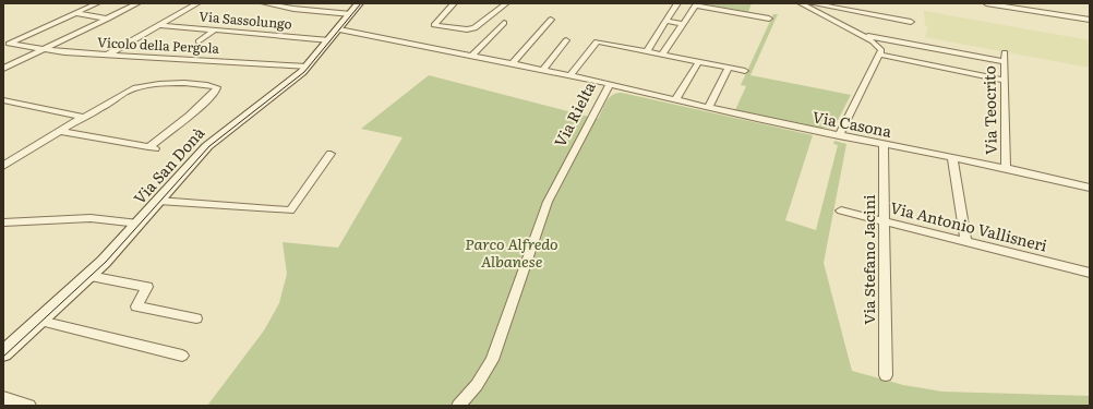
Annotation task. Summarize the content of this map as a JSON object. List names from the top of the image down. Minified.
{"streets":{"street":["Via Sassolungo","Vicolo della Pergola","Via Teocrito","Via Rielta","Via Casona","Via San Donà","Via Antonio Vallisneri","Via Stefano Jacini"]},"crossings":[["Via Sassolungo","Via San Donà"],["Vicolo della Pergola","Via San Donà"],["Via Teocrito","Via Casona"],["Via Rielta","Via Casona"],["Via Rielta","Via San Donà"],["Via Casona","Via Stefano Jacini"],["Via Antonio Vallisneri","Via Stefano Jacini"]],"parks":["Parco Alfredo Albanese"]}
